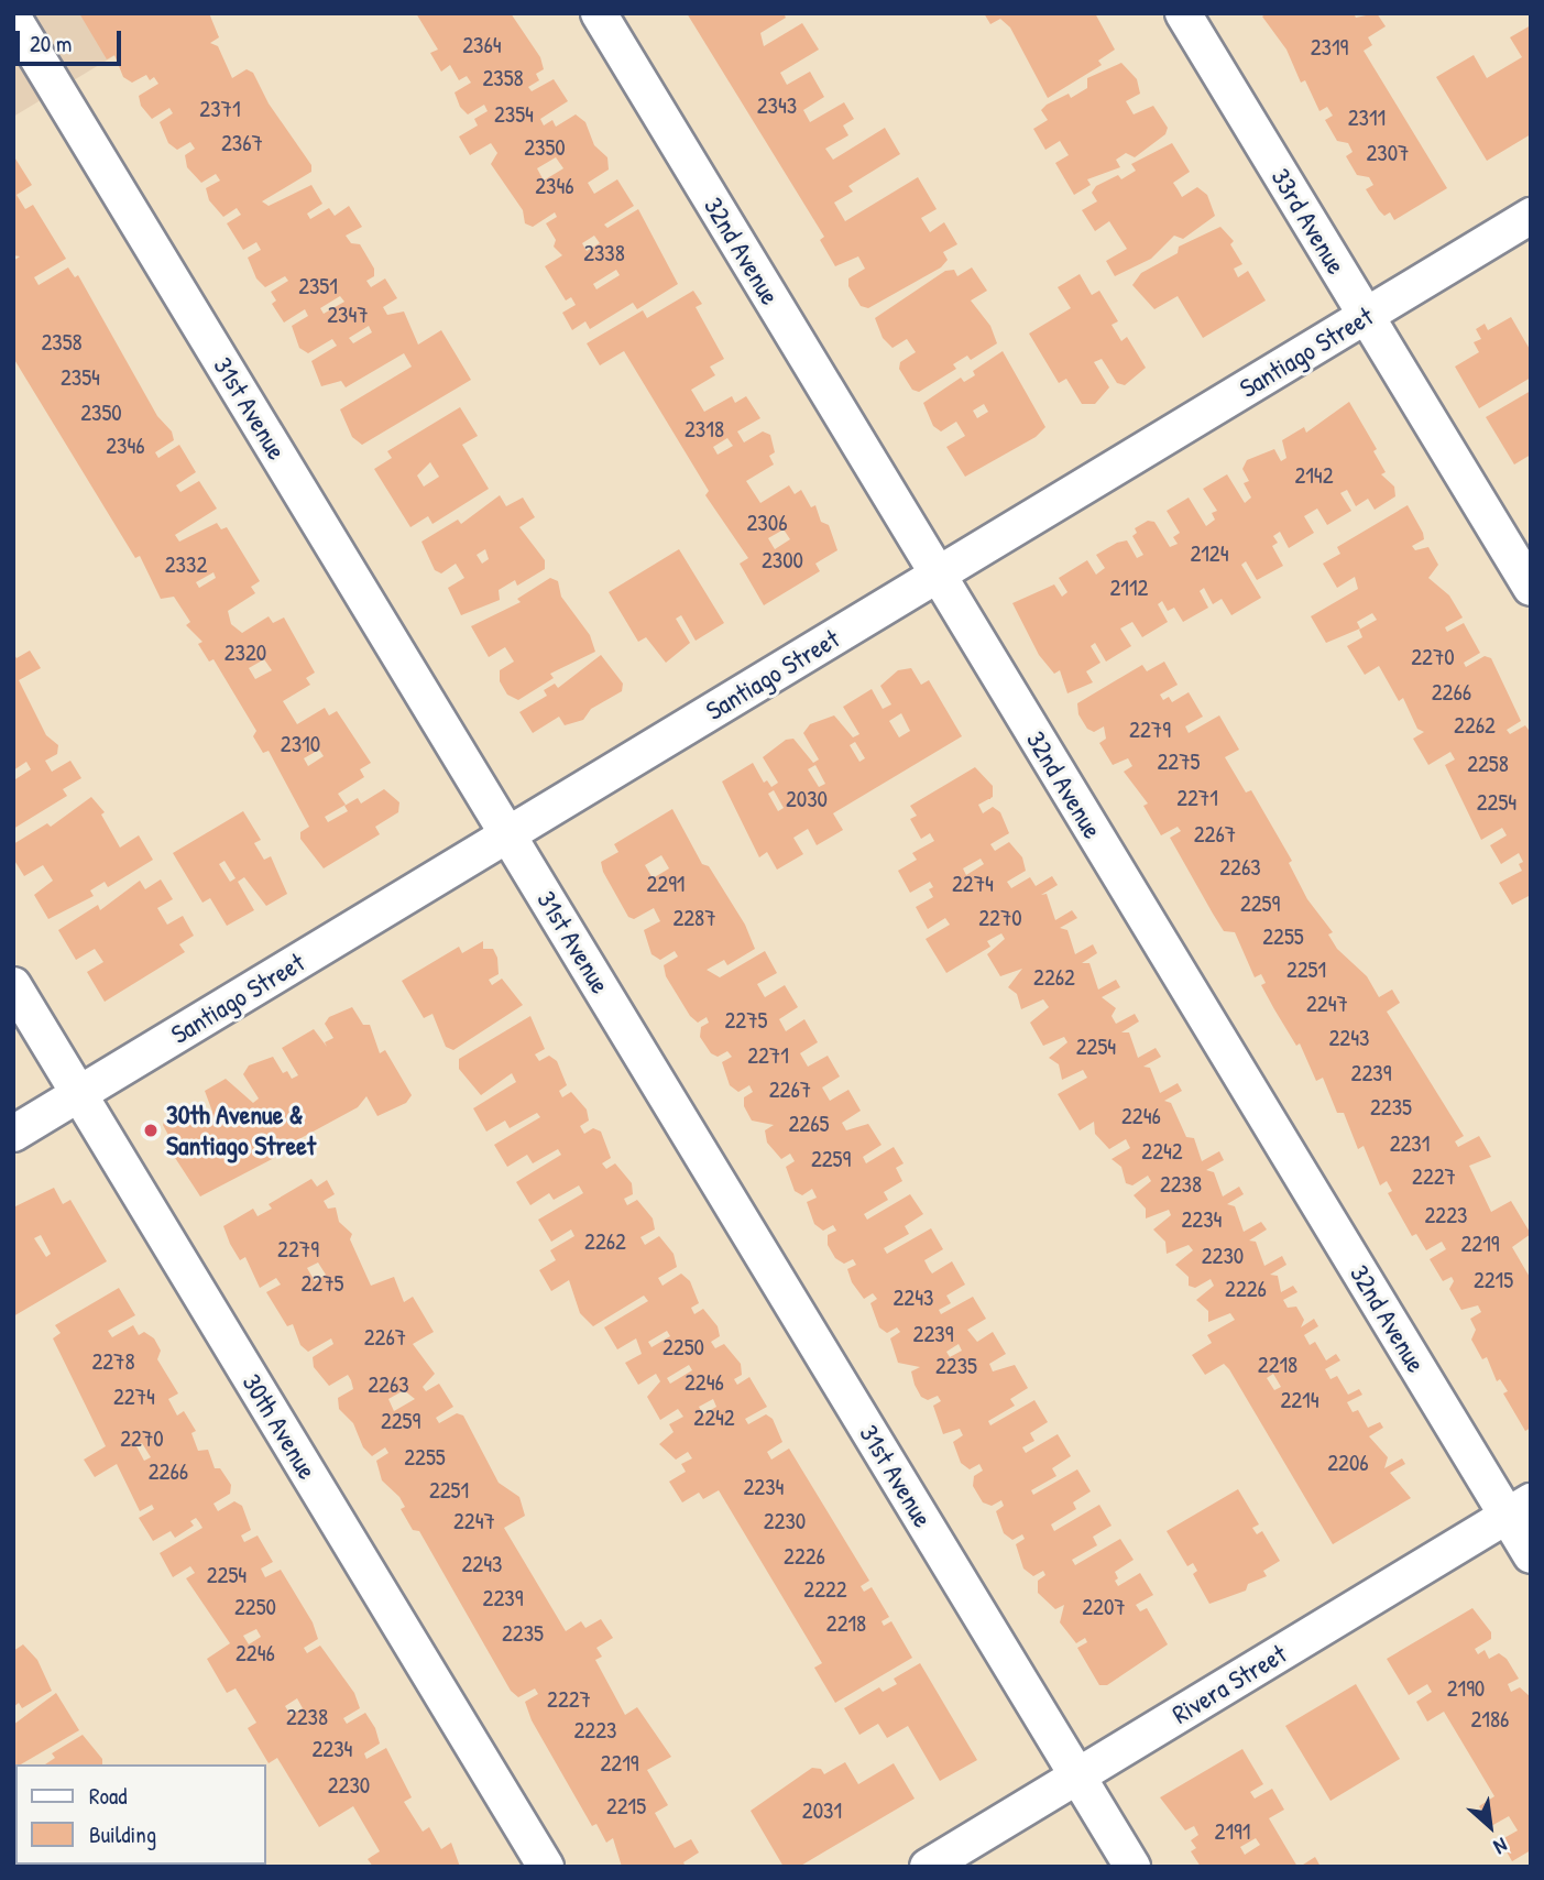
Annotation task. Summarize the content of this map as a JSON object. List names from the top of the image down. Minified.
{"streets":{"street":["33rd Avenue","32nd Avenue","Santiago Street","31st Avenue","30th Avenue","Rivera Street"]},"crossings":[["33rd Avenue","Santiago Street"],["32nd Avenue","Santiago Street"],["32nd Avenue","Rivera Street"],["Santiago Street","31st Avenue"],["Santiago Street","30th Avenue"],["31st Avenue","Rivera Street"]],"places":["30th Avenue & Santiago Street"],"house_numbers":["2364","2319","2358","2343","2371","2354","2311","2367","2350","2307","2346","2338","2351","2347","2358","2354","2350","2318","2346","2142","2306","2124","2300","2332","2112","2320","2270","2266","2262","2279","2310","2275","2258","2271","2030","2254","2267","2263","2291","2274","2259","2287","2270","2255","2251","2262","2247","2275","2243","2254","2271","2239","2267","2235","2246","2265","2231","2242","2259","2227","2238","2223","2234","2262","2219","2279","2230","2215","2275","2226","2243","2239","2267","2250","2278","2218","2235","2246","2263","2274","2214","2242","2259","2270","2255","2206","2266","2234","2251","2247","2230","2226","2243","2254","2222","2239","2250","2207","2218","2235","2246","2190","2227","2238","2186","2223","2234","2219","2230","2215","2031","2191"],"legend":["Road","Building"],"scale_bar":"20 m","north":"bottom right"}
